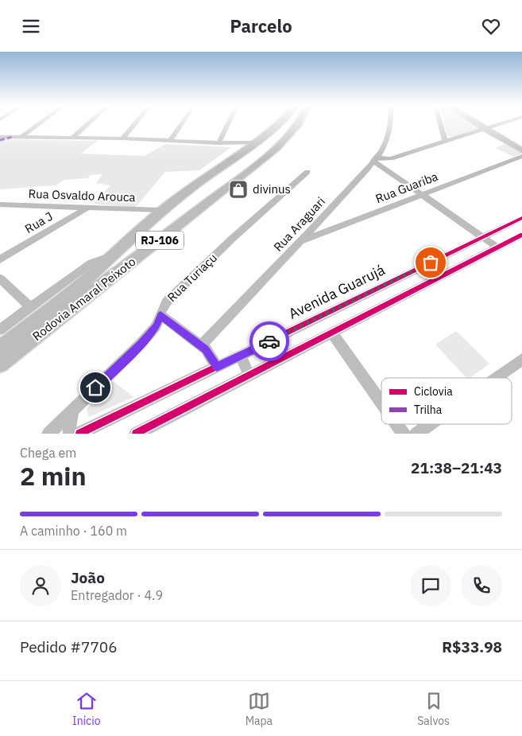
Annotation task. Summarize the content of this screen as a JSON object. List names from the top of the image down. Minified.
{"streets":{"highway":["RJ-106","Rodovia Amaral Peixoto"],"street":["Rua Guariba","Rua Osvaldo Arouca","Rua J","Rua Araguari","Rua Turiaçu","Avenida Guarujá"]},"crossings":[["Rua Guariba","Rua Araguari"],["Rua Osvaldo Arouca","Rua J"],["Rua Osvaldo Arouca","Rodovia Amaral Peixoto"]],"places":{"shop":["divinus"]},"legend":["Ciclovia","Trilha"],"page":{"header":"Parcelo","heading":["2 min","Chega em","21:38–21:43"],"panel":["João","Entregador · 4.9","Pedido #7706","R$33.98"],"bar":"A caminho · 160 m","tabs":["Início","Mapa","Salvos"]}}
